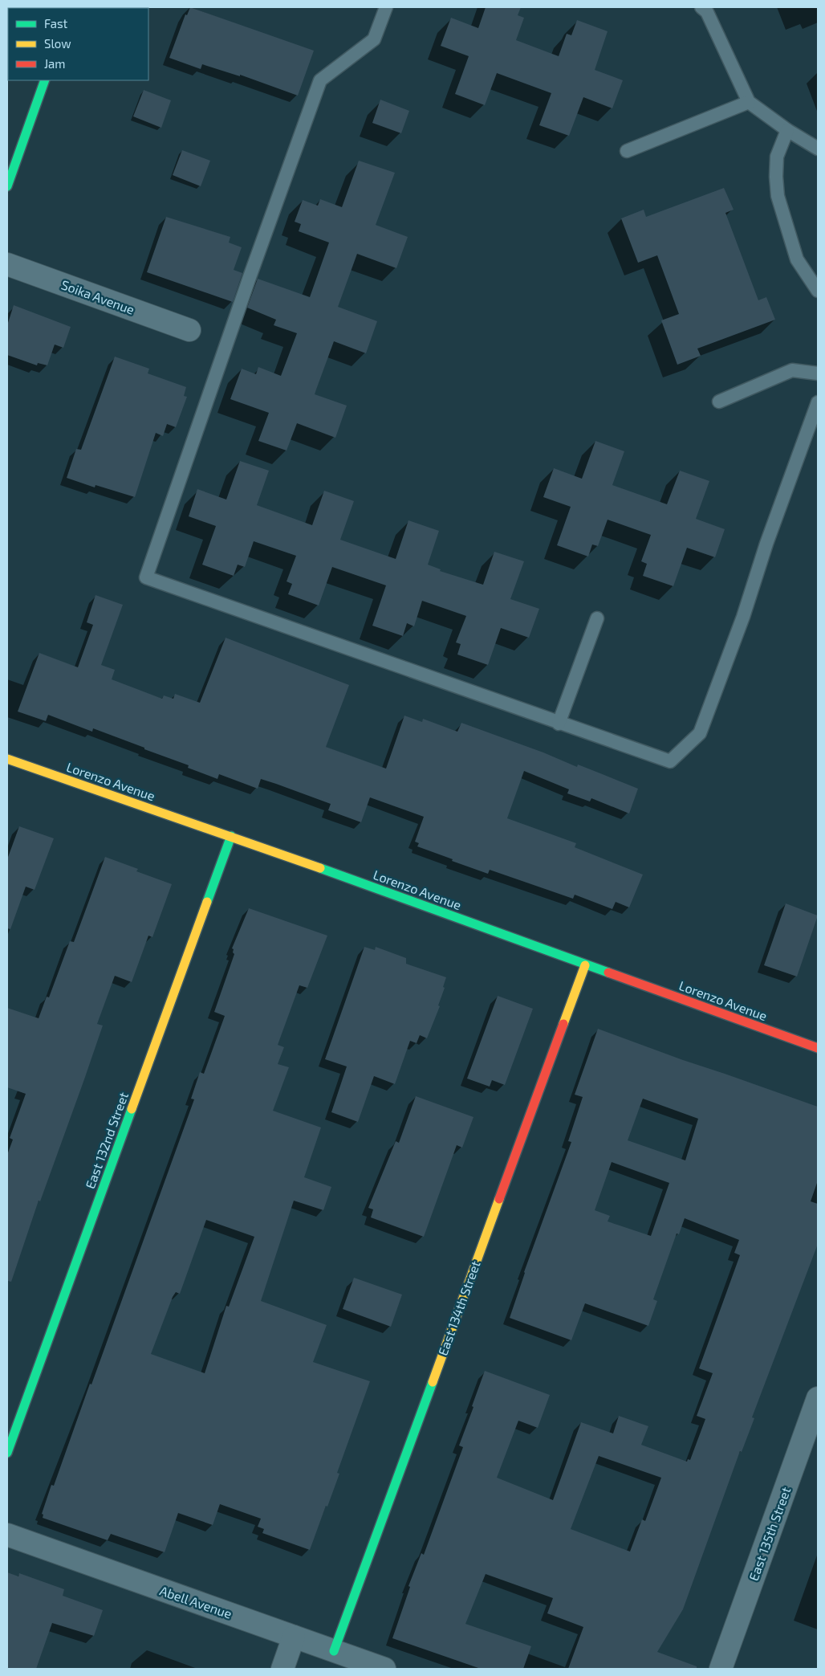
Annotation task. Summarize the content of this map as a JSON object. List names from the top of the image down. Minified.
{"streets":{"street":["Soika Avenue","Lorenzo Avenue","East 132nd Street","East 134th Street","East 135th Street","Abell Avenue"]},"crossings":[["Lorenzo Avenue","East 132nd Street"],["Lorenzo Avenue","East 134th Street"],["East 134th Street","Abell Avenue"]],"legend":["Fast","Slow","Jam"]}
